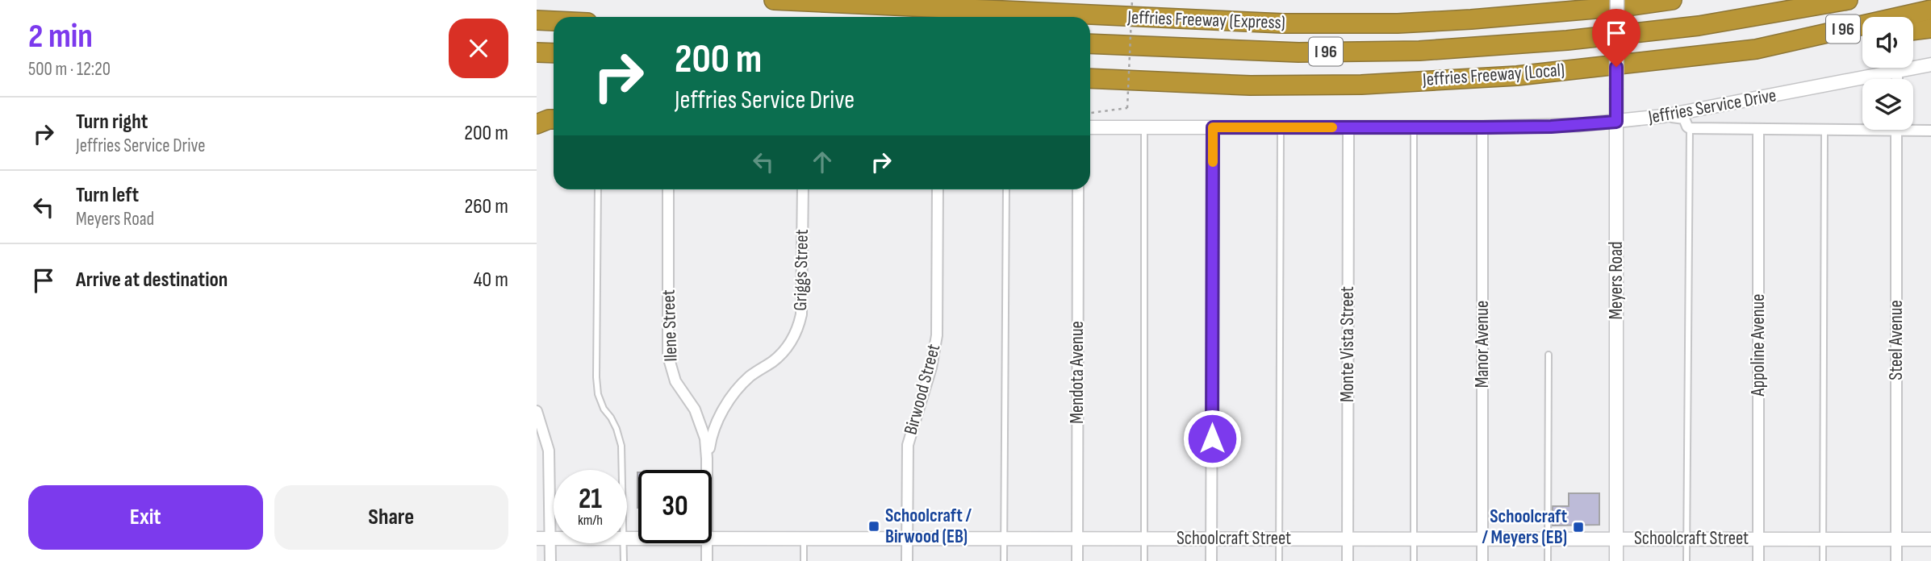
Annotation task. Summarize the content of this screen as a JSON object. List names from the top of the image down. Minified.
{"streets":{"highway":["Jeffries Freeway (Express)","I 96","Jeffries Freeway (Local)"],"street":["Jeffries Service Drive","Griggs Street","Meyers Road","Ilene Street","Steel Avenue","Monte Vista Street","Manor Avenue","Appoline Avenue","Mendota Avenue","Birwood Street","Schoolcraft Street"]},"crossings":[["Jeffries Service Drive","Meyers Road"],["Jeffries Service Drive","Monte Vista Street"],["Jeffries Service Drive","Manor Avenue"],["Griggs Street","Ilene Street"],["Meyers Road","Schoolcraft Street"],["Steel Avenue","Schoolcraft Street"],["Monte Vista Street","Schoolcraft Street"],["Manor Avenue","Schoolcraft Street"],["Appoline Avenue","Schoolcraft Street"],["Mendota Avenue","Schoolcraft Street"],["Birwood Street","Schoolcraft Street"]],"places":{"transit":["Schoolcraft / Birwood (EB)","Schoolcraft / Meyers (EB)"]},"page":{"heading":["2 min","500 m · 12:20"],"turn":["200 m","Jeffries Service Drive"],"list":[{"name":"Turn right","note":"Jeffries Service Drive","value":"200 m"},{"name":"Turn left","note":"Meyers Road","value":"260 m"},{"name":"Arrive at destination","value":"40 m"}],"speed":"21 km/h","limit":"30","buttons":["Exit","Share"]}}
